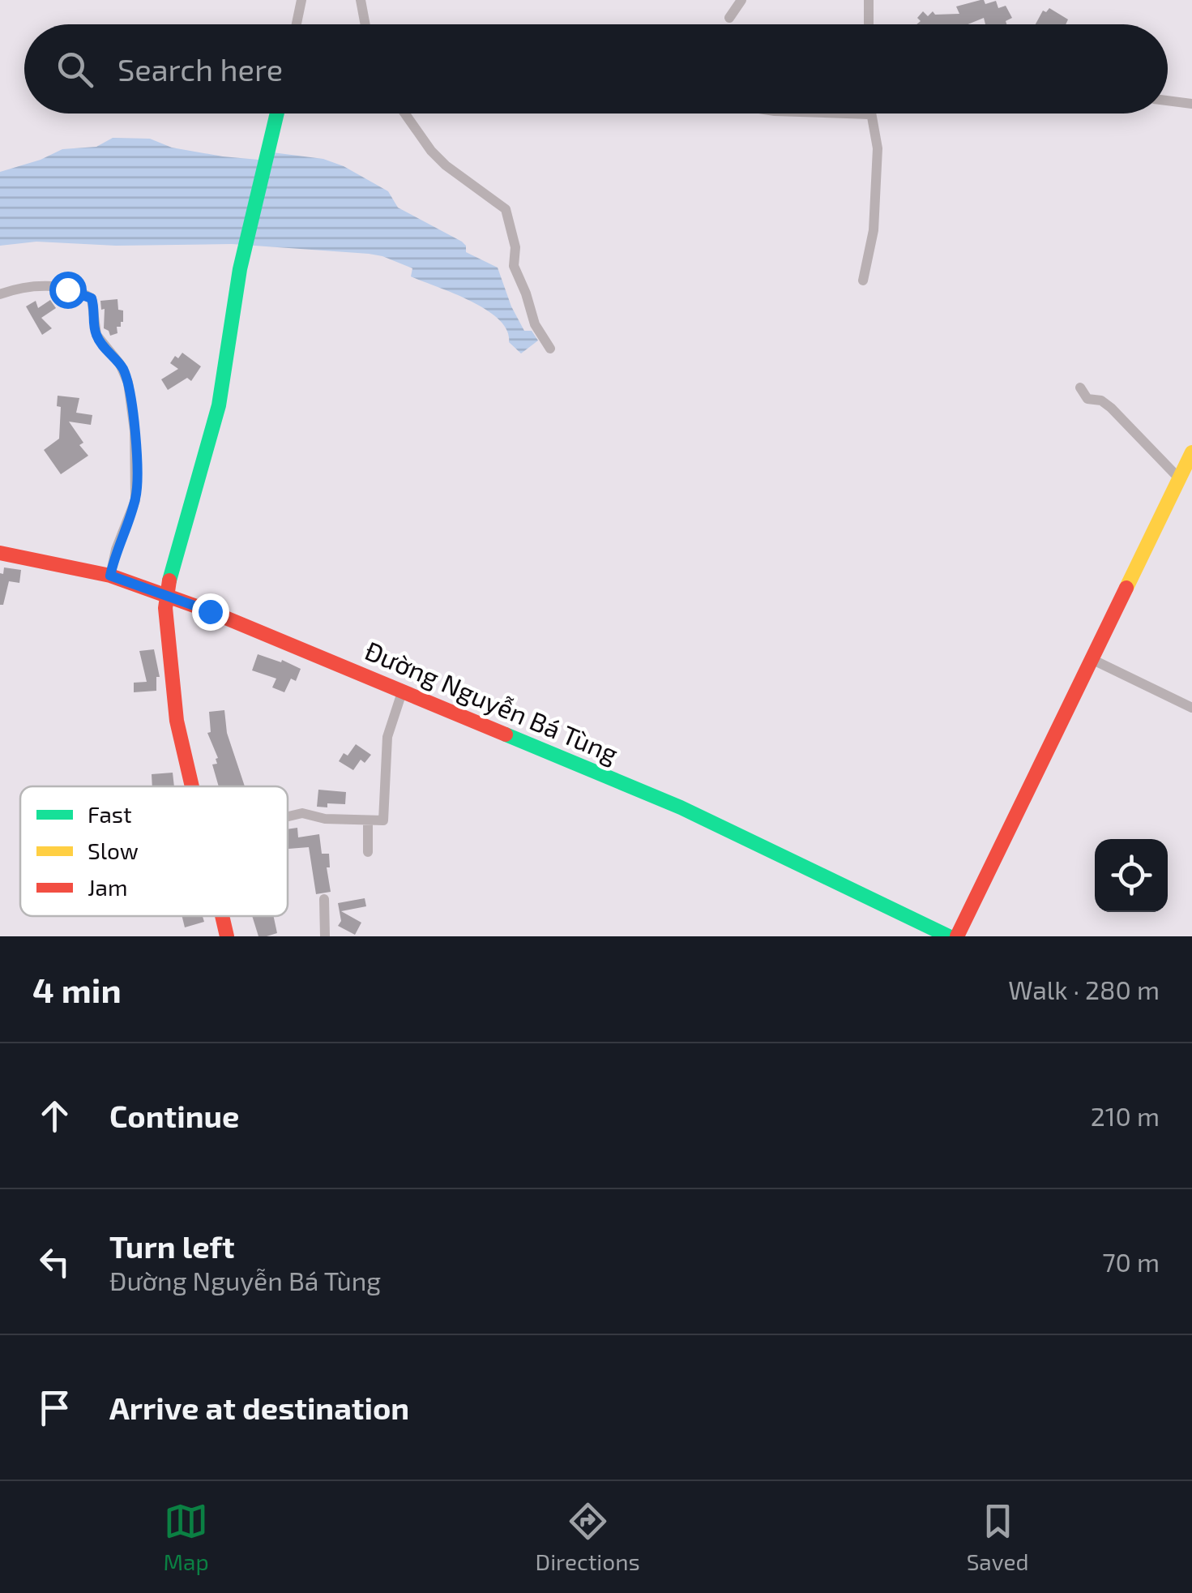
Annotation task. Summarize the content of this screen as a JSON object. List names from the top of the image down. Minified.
{"streets":{"street":["Đường Nguyễn Bá Tùng"]},"legend":["Fast","Slow","Jam"],"page":{"search":"Search here","heading":["4 min","Walk · 280 m"],"list":[["Continue","210 m"],["Turn left","Đường Nguyễn Bá Tùng","70 m"],"Arrive at destination"],"nav":["Map","Directions","Saved"]}}
